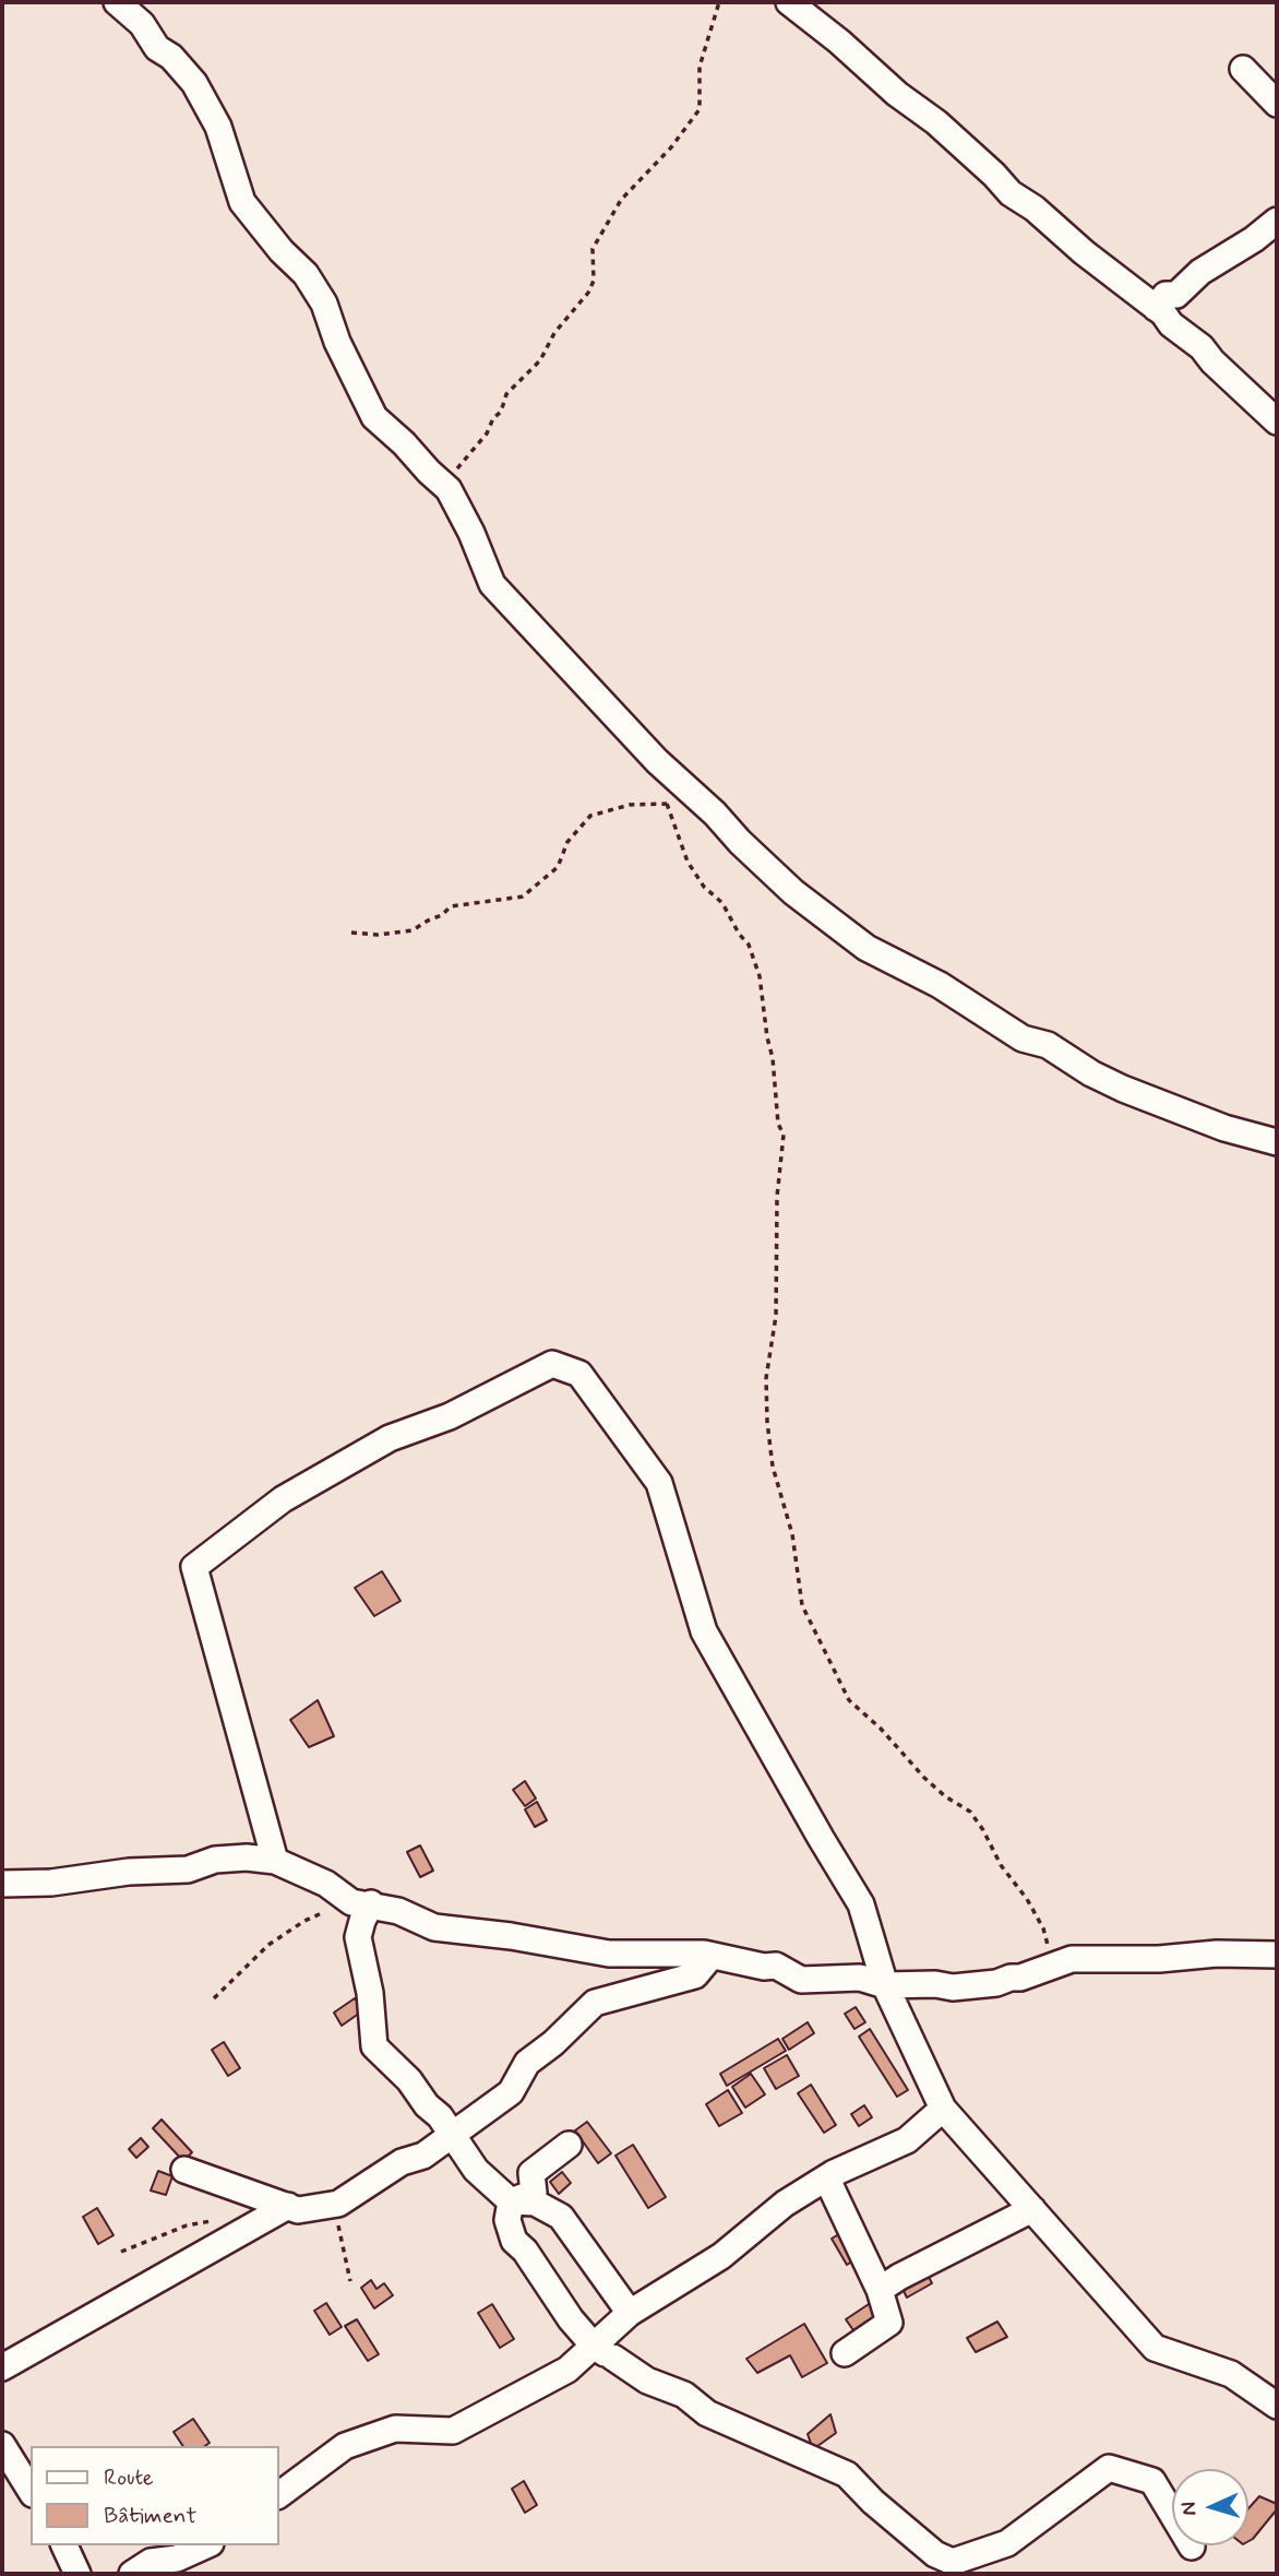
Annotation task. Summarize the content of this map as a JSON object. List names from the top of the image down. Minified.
{"legend":["Route","Bâtiment"],"north":"left"}
